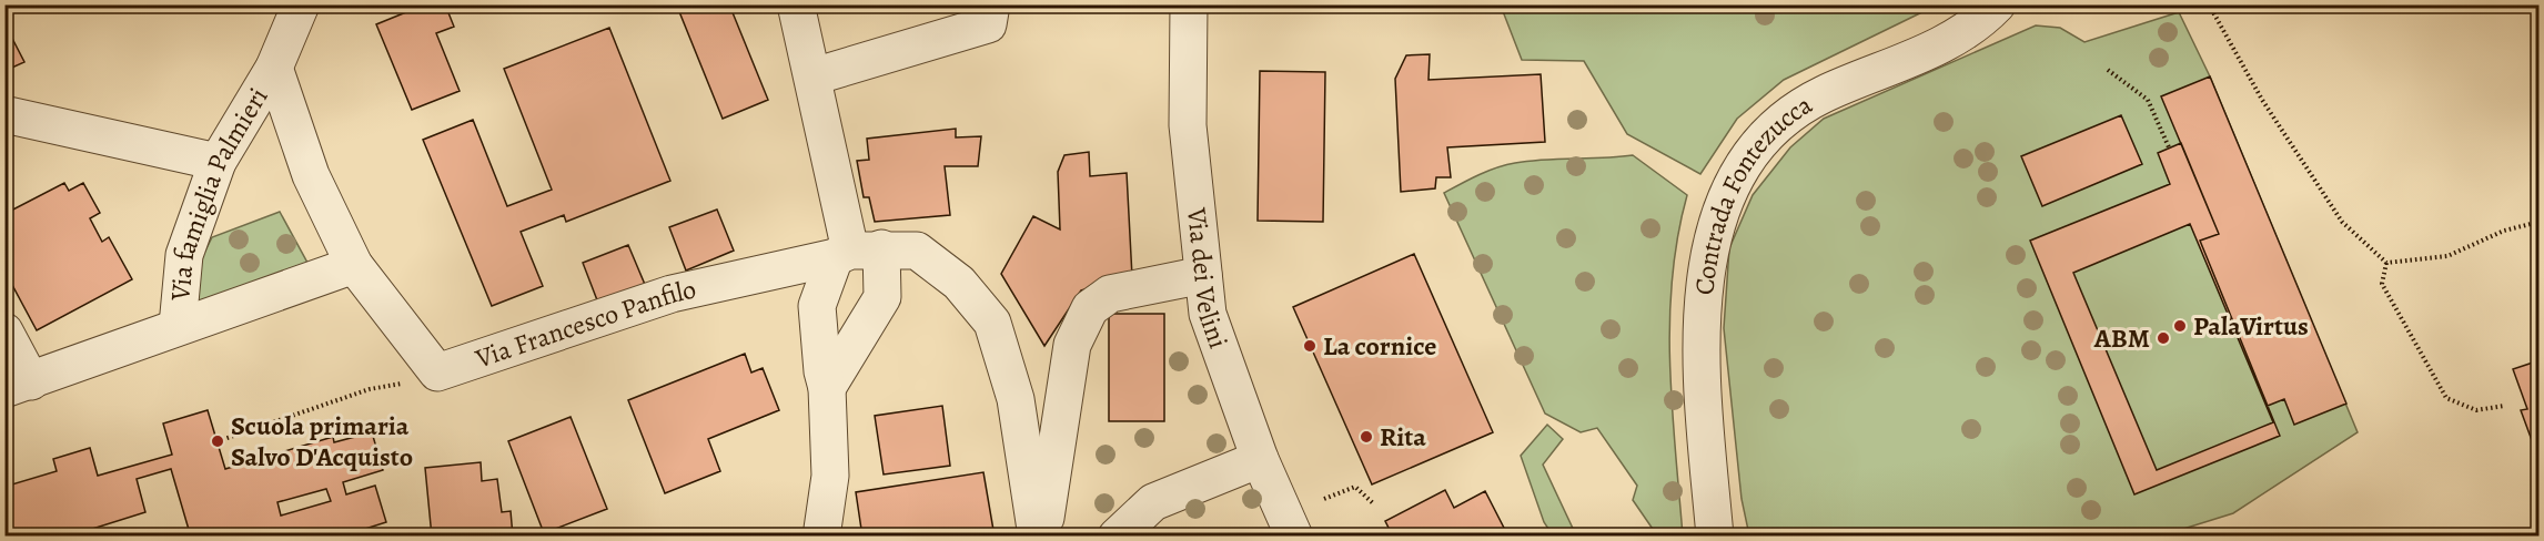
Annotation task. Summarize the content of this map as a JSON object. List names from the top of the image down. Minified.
{"streets":{"street":["Via famiglia Palmieri","Contrada Fontezucca","Via dei Velini","Via Francesco Panfilo"]},"places":["PalaVirtus","ABM","La cornice","Rita","Scuola primaria Salvo D'Acquisto"]}
